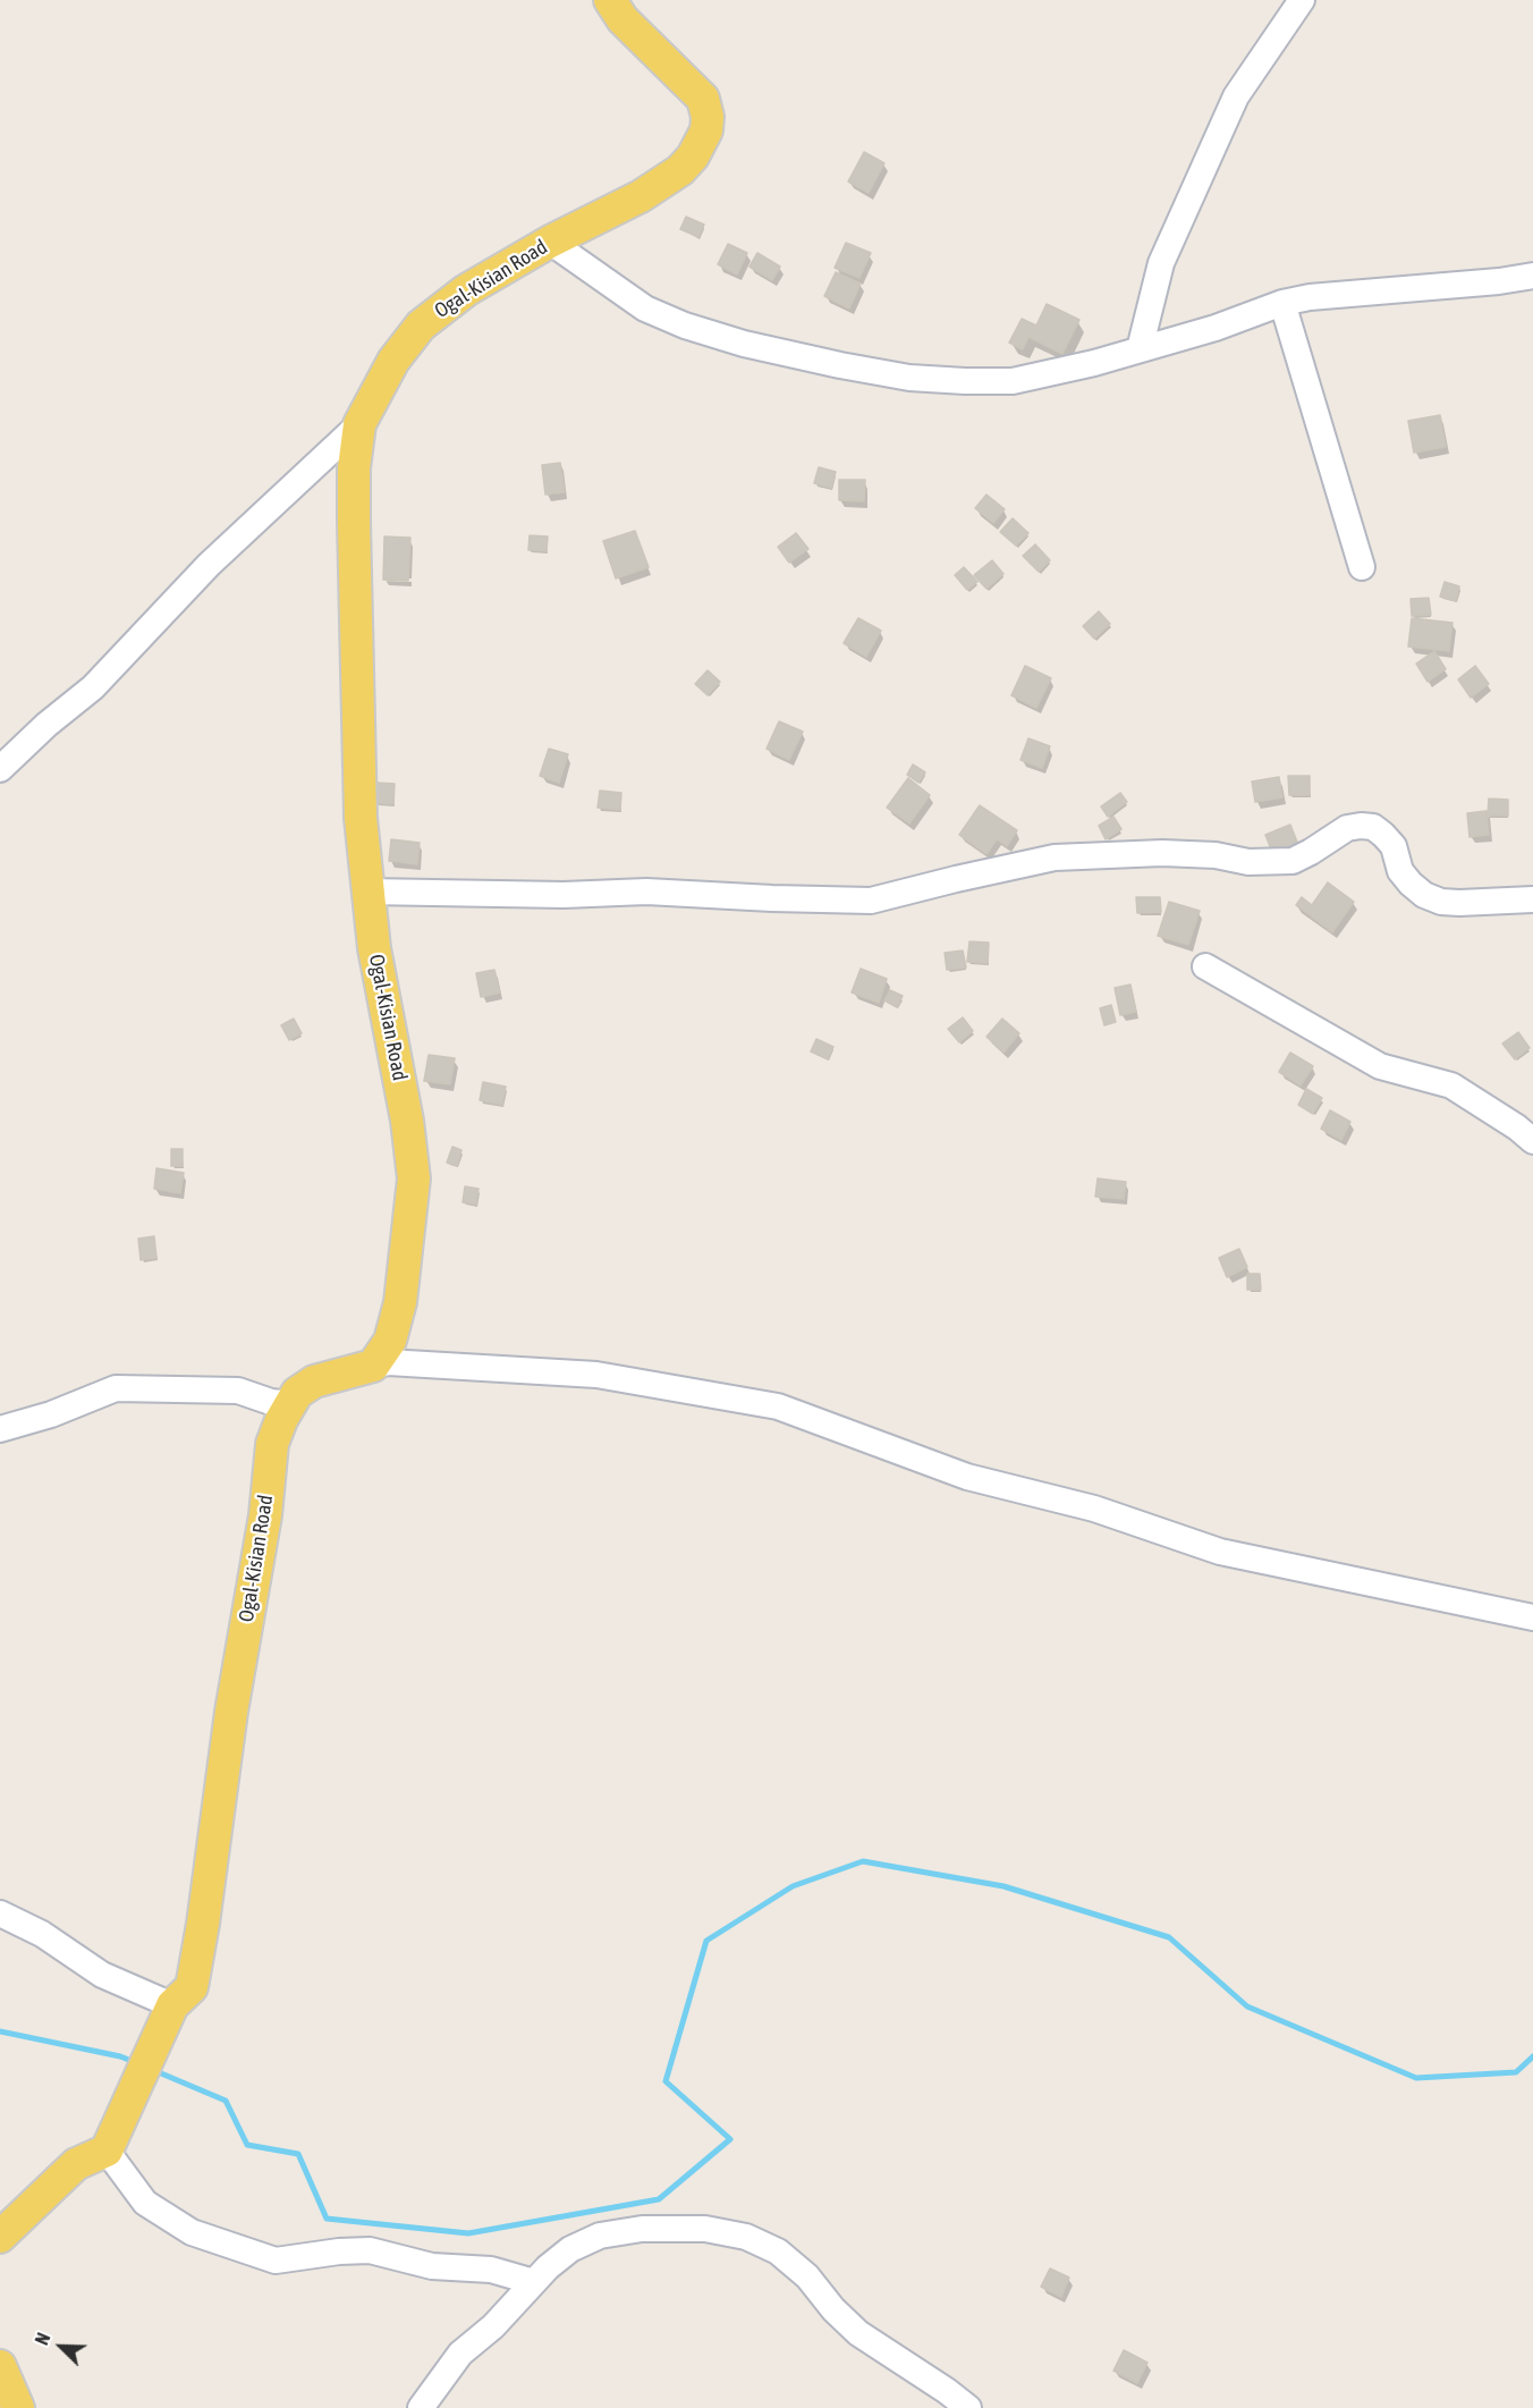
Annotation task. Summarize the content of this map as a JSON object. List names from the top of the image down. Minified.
{"streets":{"main road":["Ogal-Kisian Road"]},"north":"top left"}
